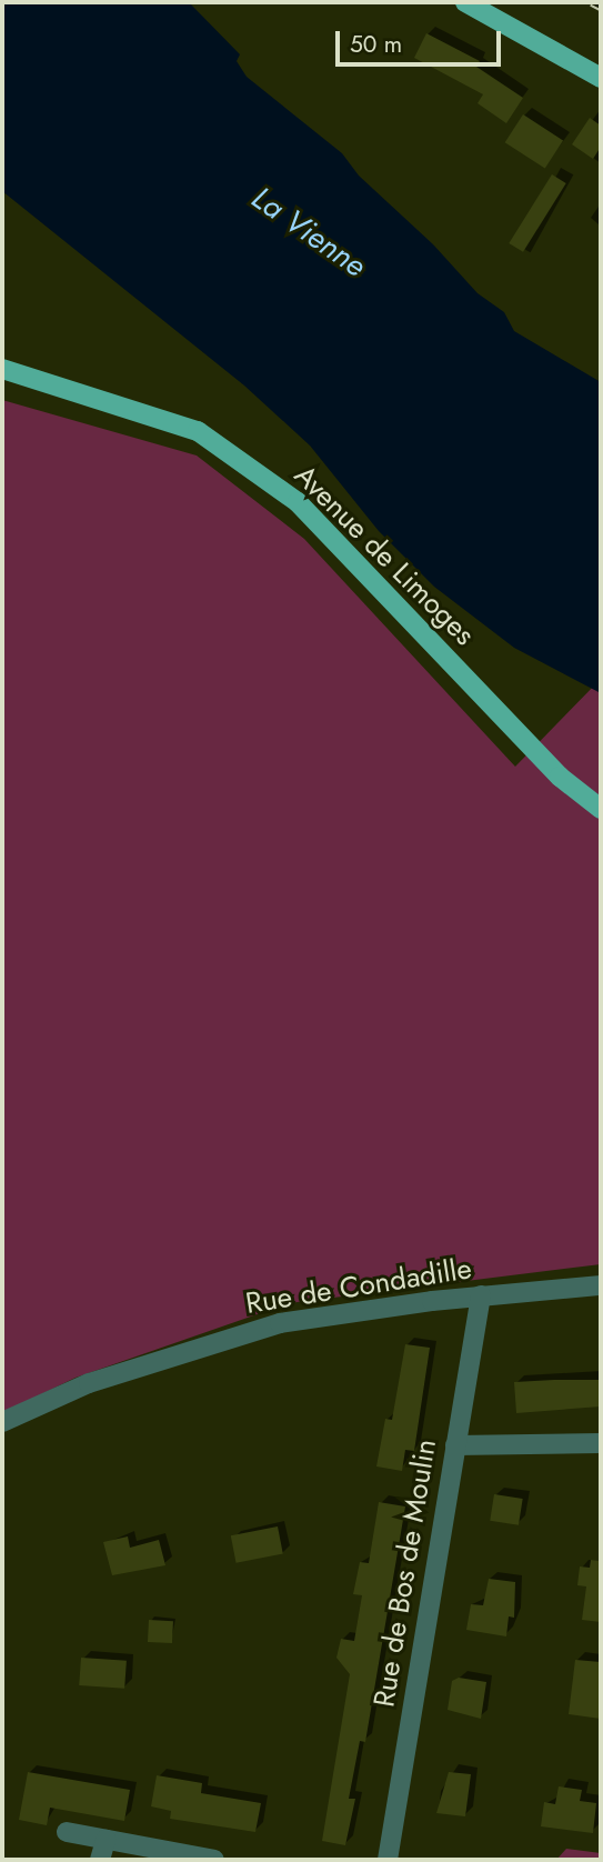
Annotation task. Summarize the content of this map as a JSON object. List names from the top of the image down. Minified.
{"streets":{"main road":["Avenue de Limoges"],"street":["Rue de Condadille","Rue de Bos de Moulin"]},"crossings":[["Rue de Condadille","Rue de Bos de Moulin"]],"water":["La Vienne"],"scale_bar":"50 m"}
